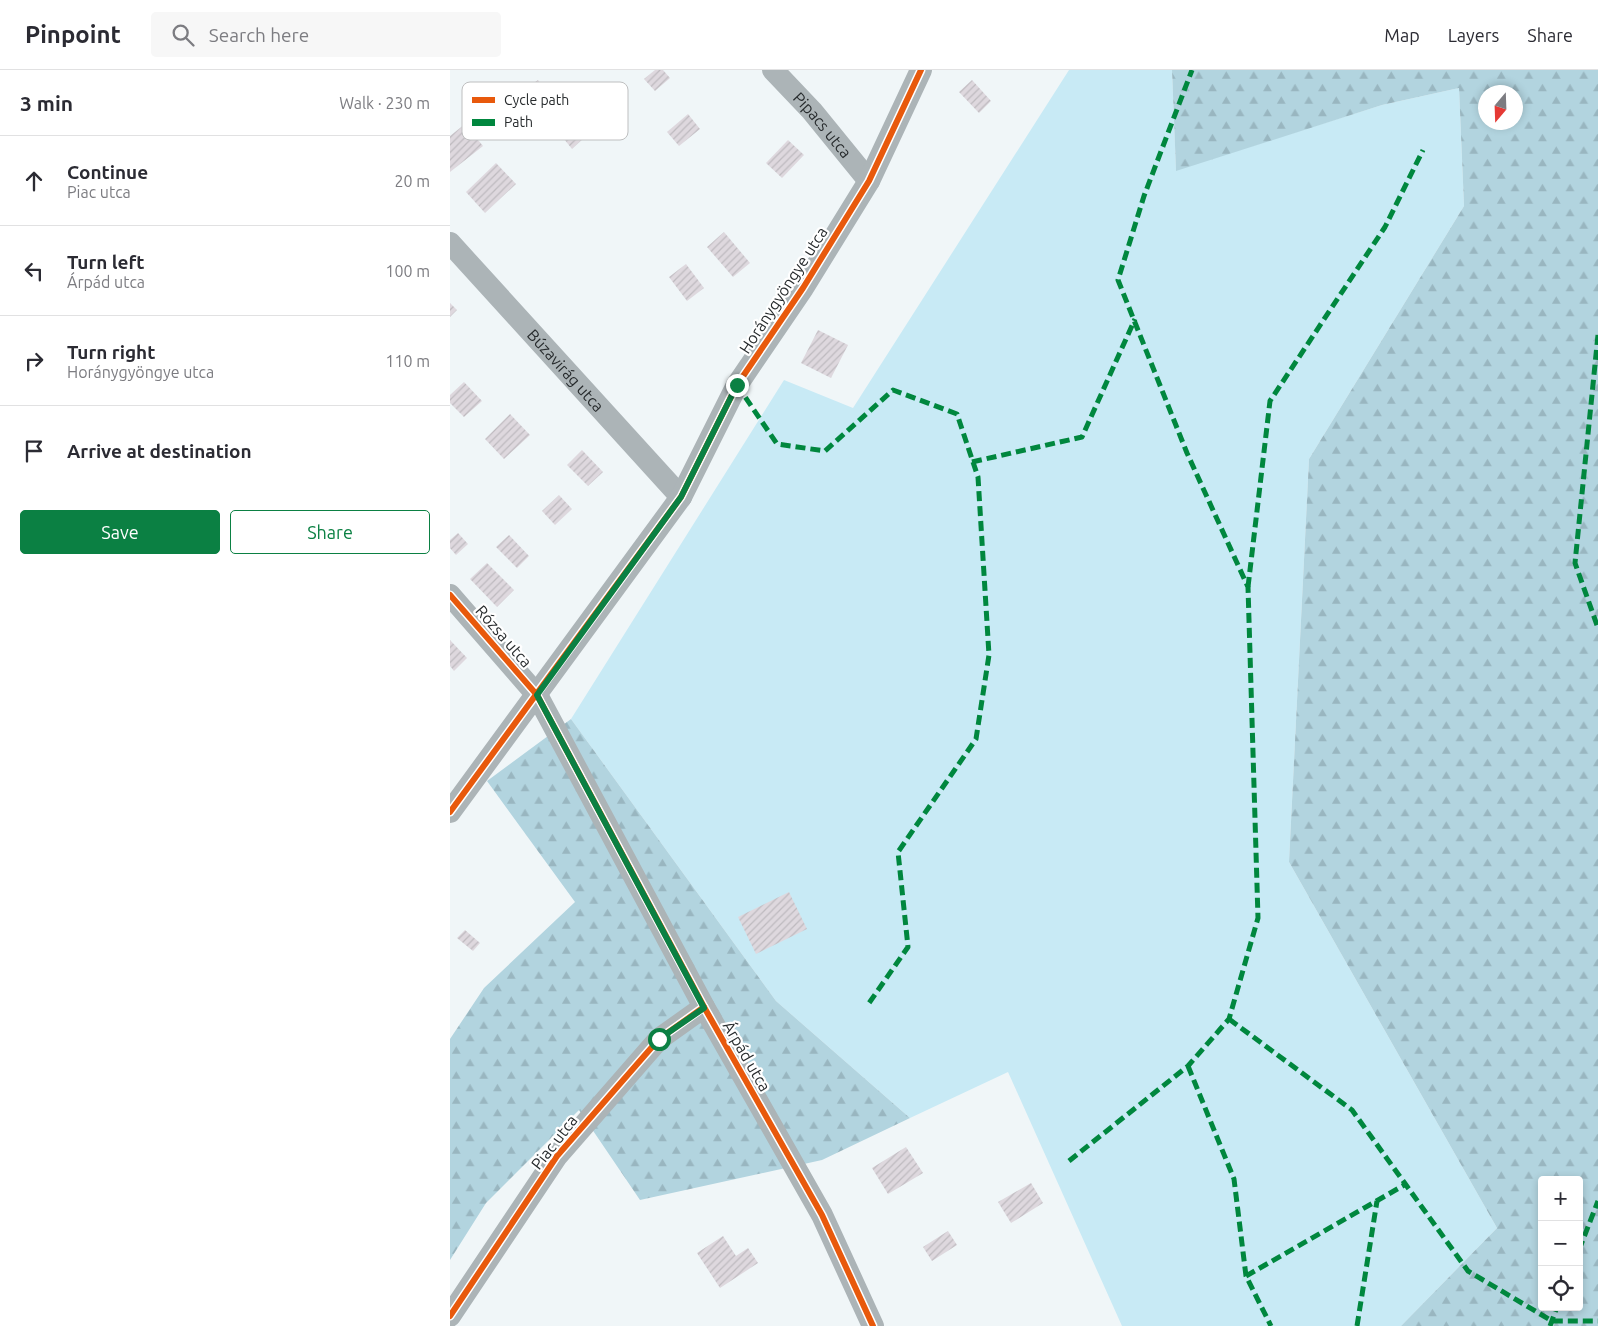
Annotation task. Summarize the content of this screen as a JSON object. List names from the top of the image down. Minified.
{"streets":{"street":["Pipacs utca","Horánygyöngye utca","Búzavirág utca","Rózsa utca","Árpád utca","Piac utca"]},"crossings":[["Pipacs utca","Horánygyöngye utca"],["Horánygyöngye utca","Búzavirág utca"],["Horánygyöngye utca","Rózsa utca"],["Horánygyöngye utca","Árpád utca"],["Rózsa utca","Árpád utca"],["Árpád utca","Piac utca"]],"legend":["Cycle path","Path"],"north":"bottom","page":{"header":"Pinpoint","search":"Search here","nav":["Map","Layers","Share"],"heading":["3 min","Walk · 230 m"],"list":[["Continue","Piac utca","20 m"],["Turn left","Árpád utca","100 m"],["Turn right","Horánygyöngye utca","110 m"],"Arrive at destination"],"buttons":["Save","Share"],"map_buttons":["+","−"]}}
